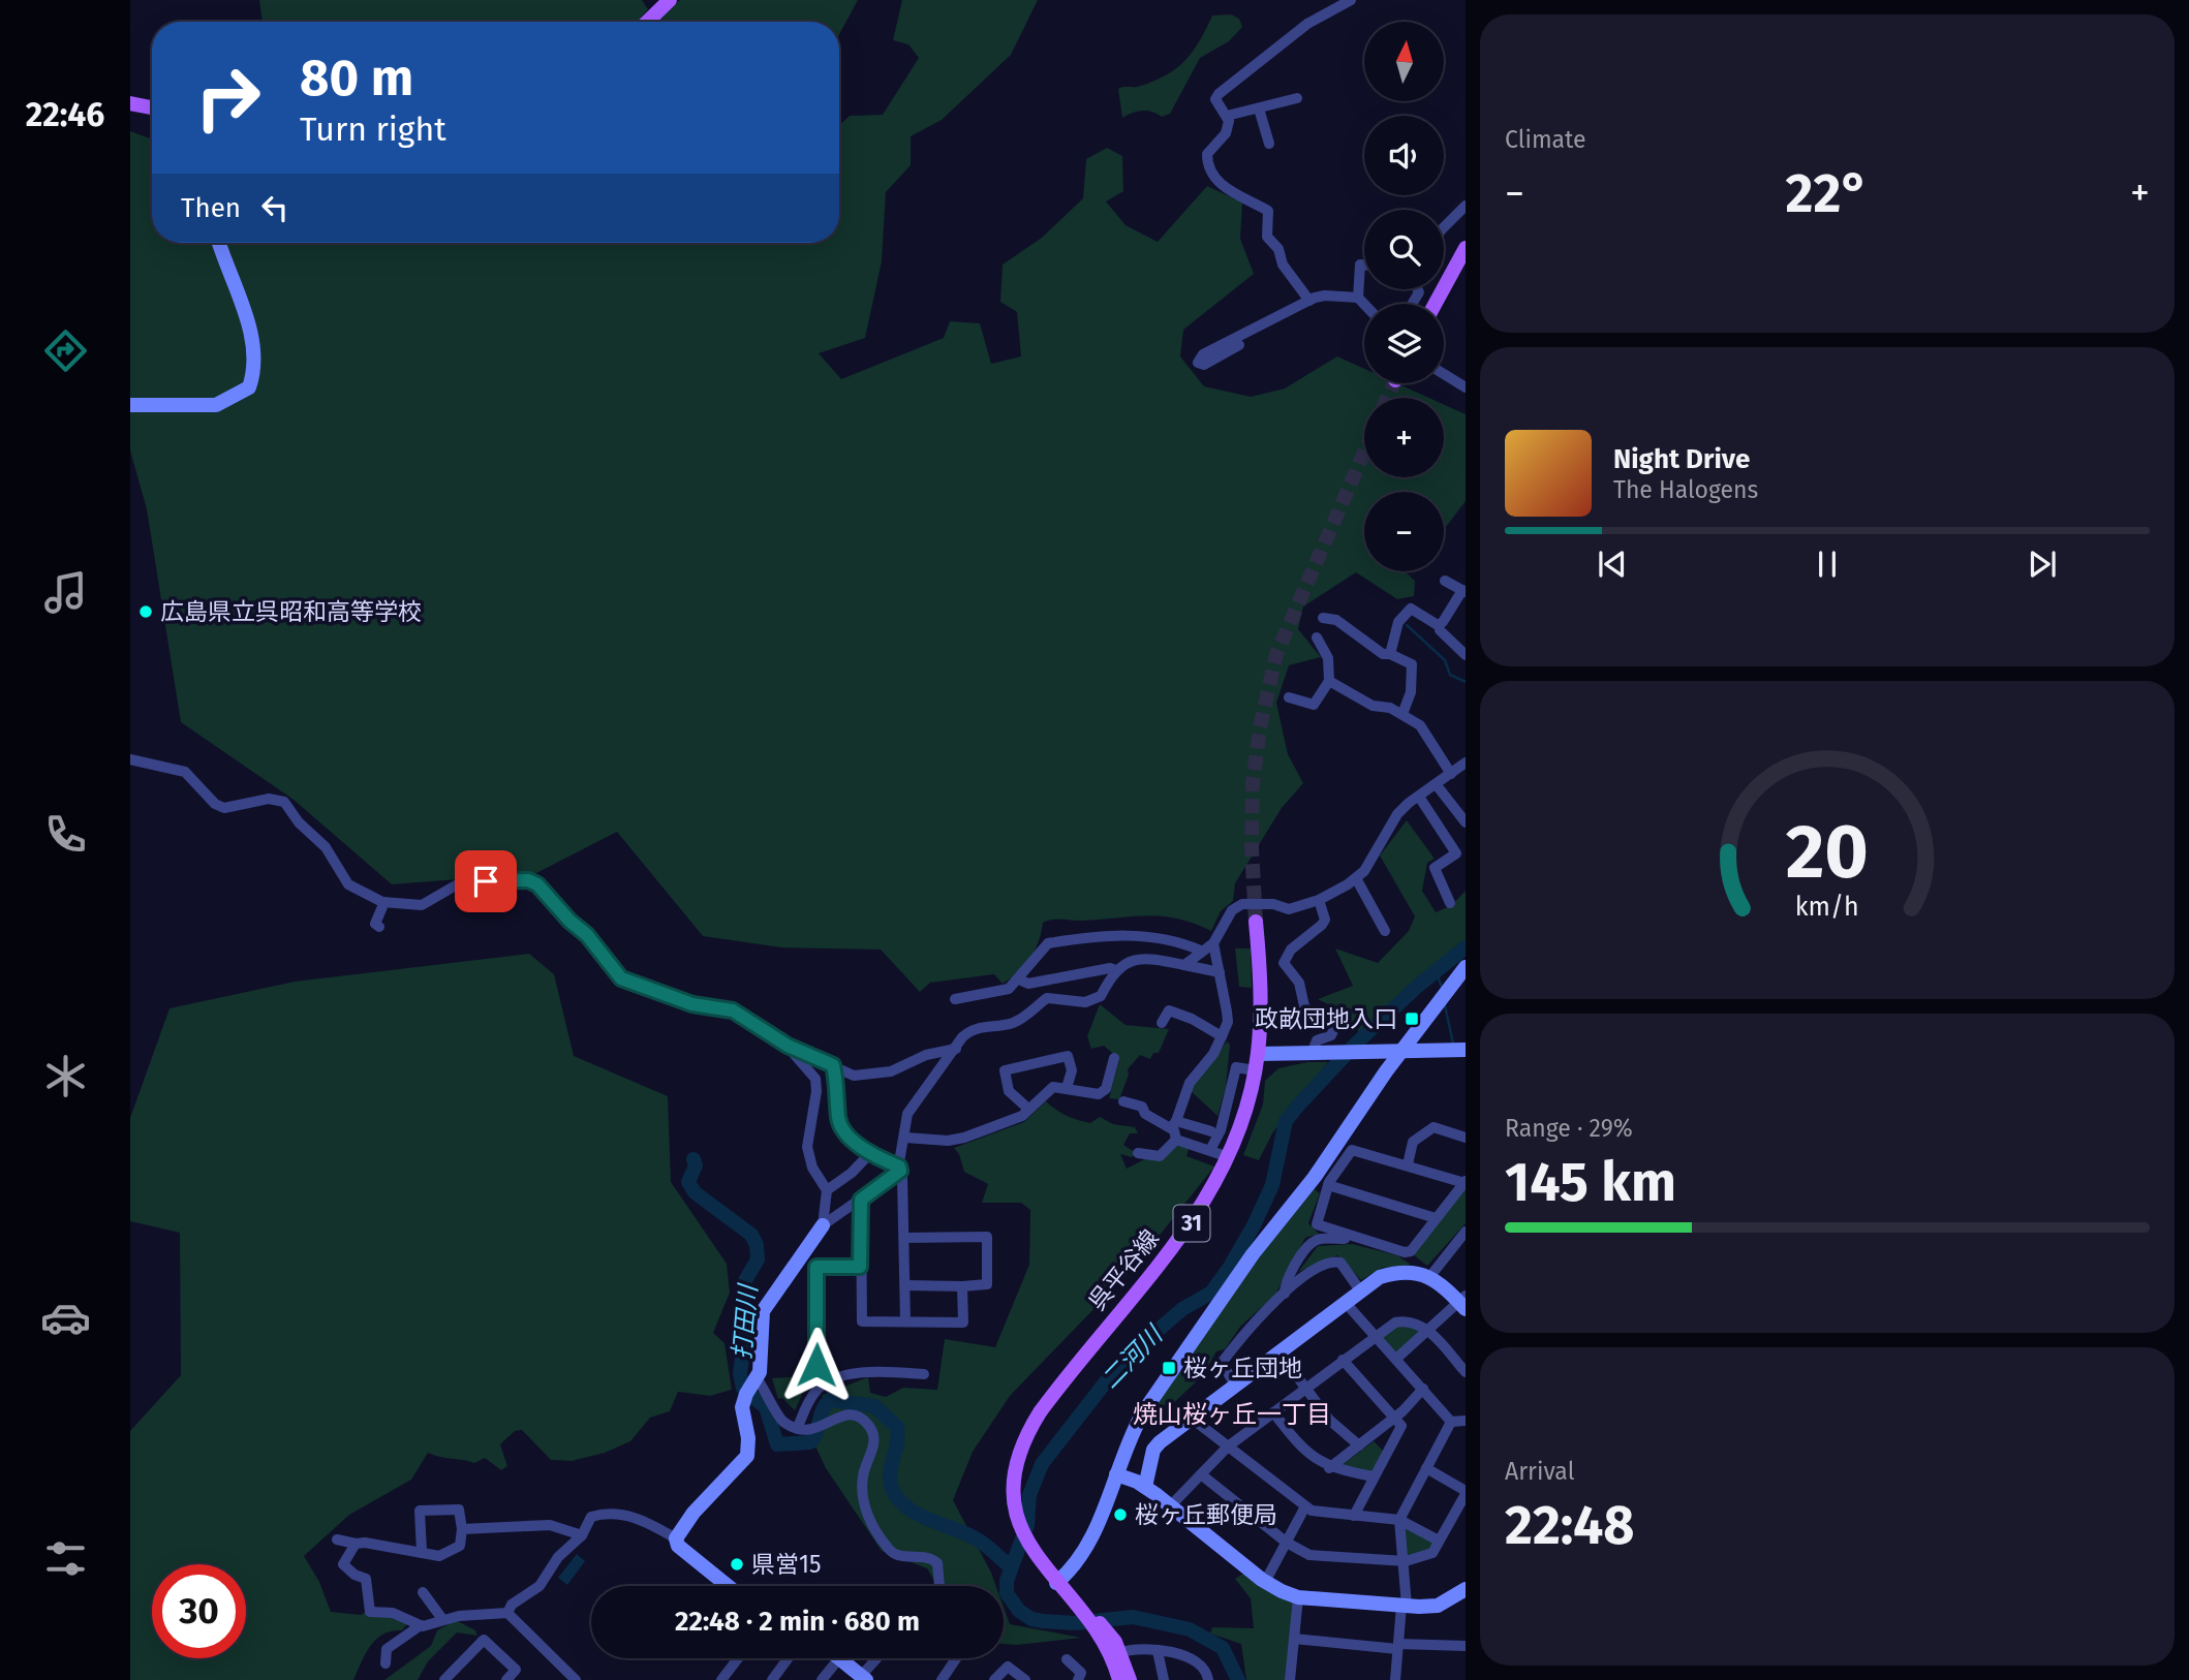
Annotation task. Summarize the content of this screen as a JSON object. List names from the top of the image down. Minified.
{"streets":{"main road":["31","呉平谷線"]},"districts":["焼山桜ヶ丘一丁目"],"water":["打田川","二河川"],"places":{"other":["広島県立呉昭和高等学校","桜ヶ丘郵便局","県営15"],"transit":["政畝団地入口","桜ヶ丘団地"]},"north":"top","page":{"tabs":"22:46","tile":["Climate",["Range · 29%","145 km"],["Arrival","22:48"]],"map_buttons":["+","−"],"turn":["80 m","Turn right"],"heat":["−","22°","+"],"then":"Then","song":["Night Drive","The Halogens"],"limit":"30","trip":"22:48 · 2 min · 680 m","gauge":["20","km/h"]}}
